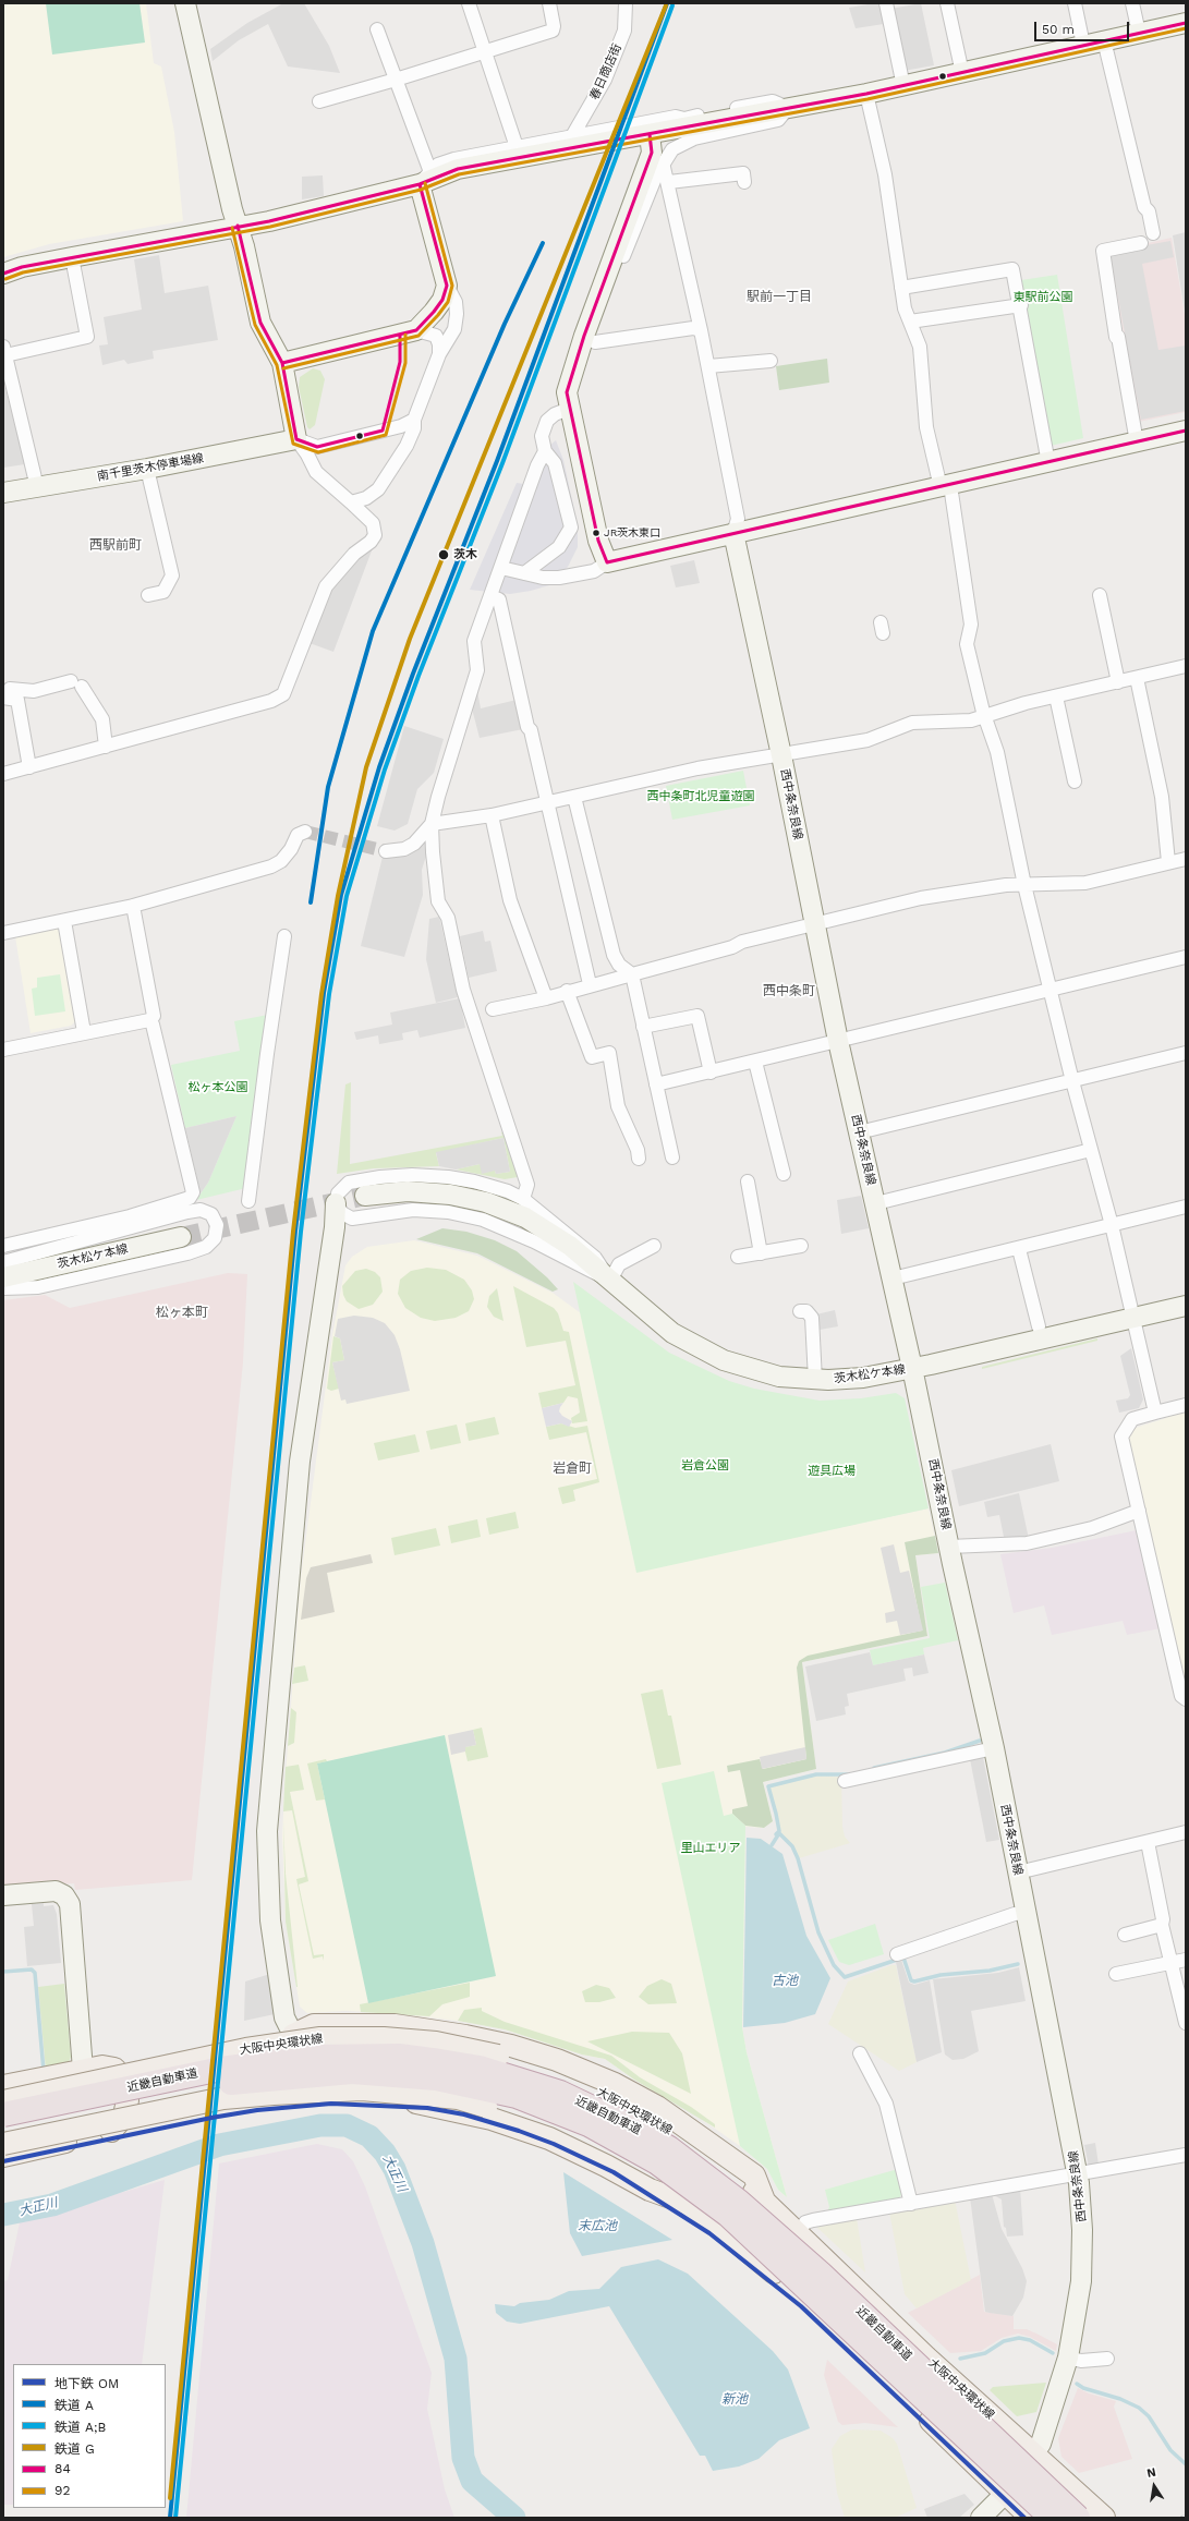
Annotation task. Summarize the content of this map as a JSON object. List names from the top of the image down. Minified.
{"streets":{"highway":["近畿自動車道"],"main road":["大阪中央環状線"],"street":["春日商店街","南千里茨木停車場線","西中条奈良線","茨木松ケ本線"]},"crossings":[["西中条奈良線","茨木松ケ本線"],["西中条奈良線","大阪中央環状線"]],"districts":["駅前一丁目","西駅前町","西中条町","松ヶ本町","岩倉町"],"water":["古池","大正川","末広池","新池"],"parks":["東駅前公園","西中条町北児童遊園","松ヶ本公園","岩倉公園","遊具広場","里山エリア"],"places":["JR茨木東口","茨木"],"lines":["rail line A","rail line A;B","rail line G","transit line 84","transit line 92","metro line OM"],"legend":["地下鉄 OM","鉄道 A","鉄道 A;B","鉄道 G","84","92"],"scale_bar":"50 m","north":"top"}
